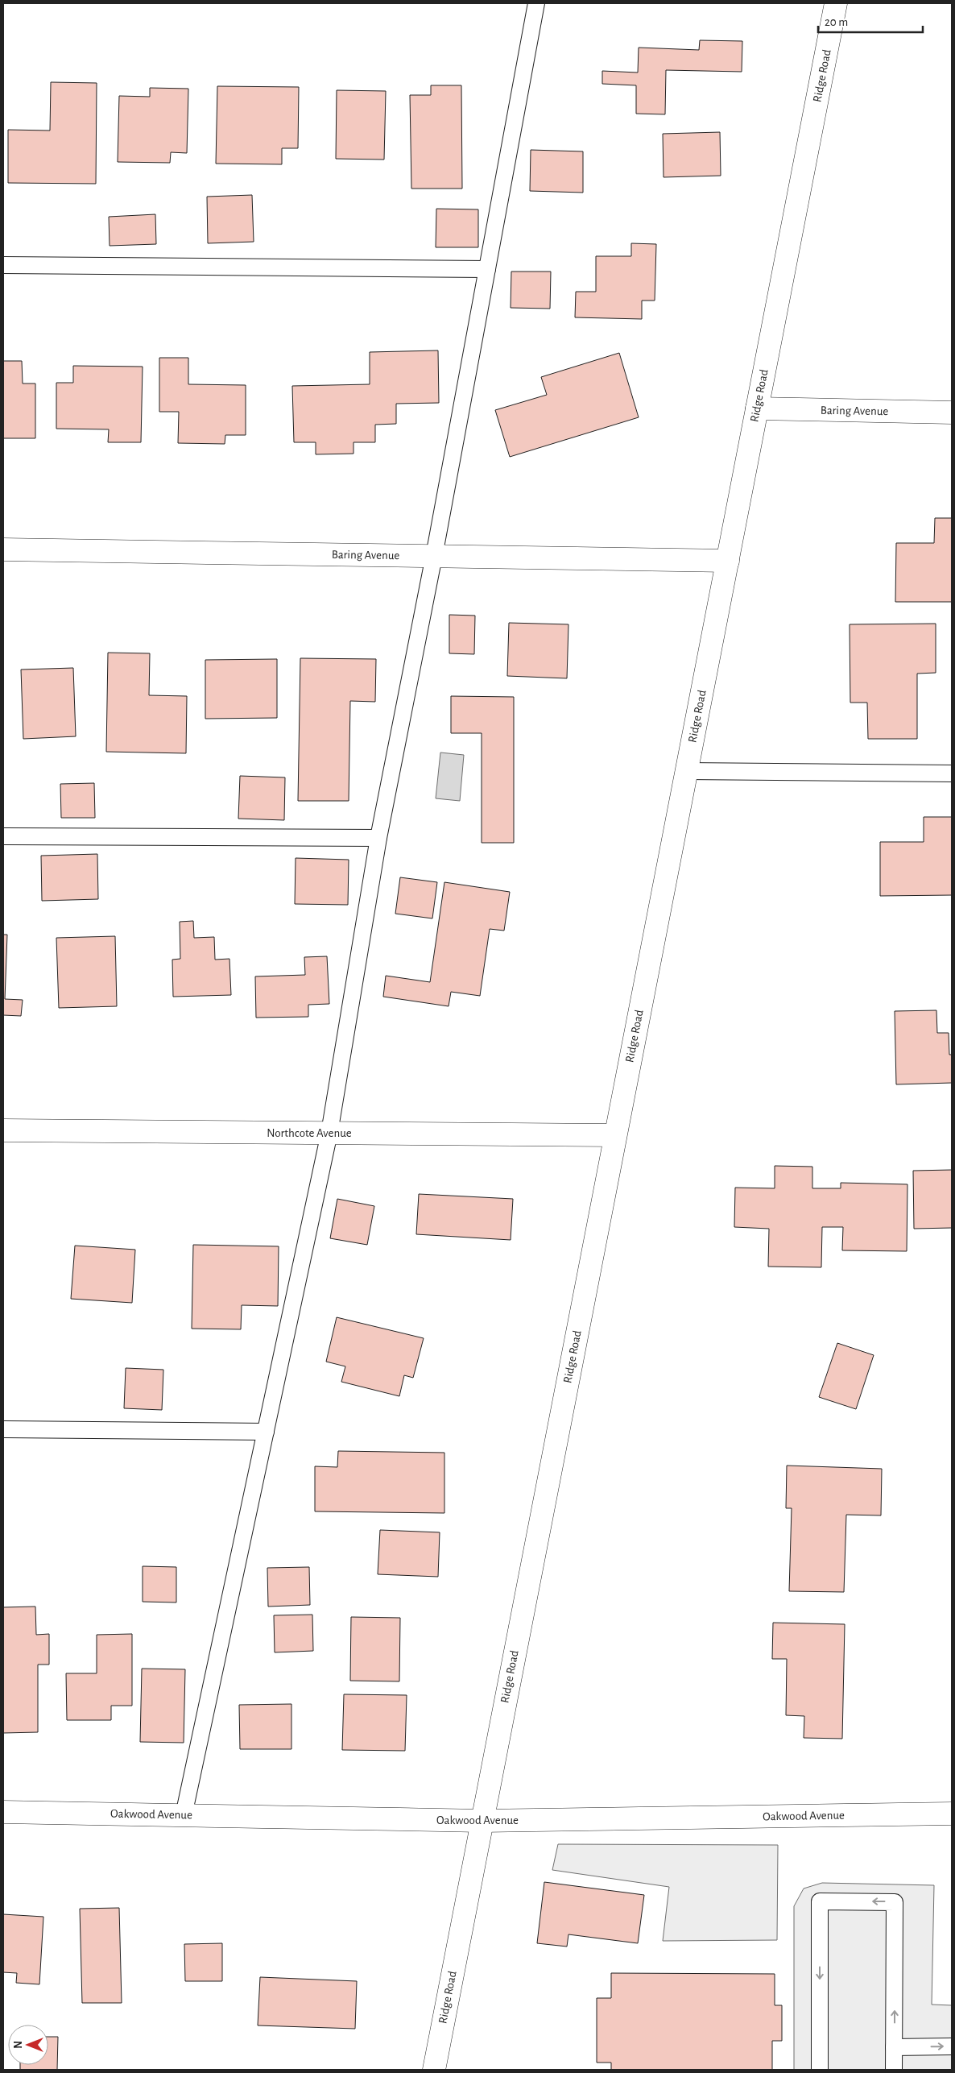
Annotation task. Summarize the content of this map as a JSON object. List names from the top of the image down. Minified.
{"streets":{"street":["Ridge Road","Baring Avenue","Northcote Avenue","Oakwood Avenue"]},"crossings":[["Ridge Road","Baring Avenue"],["Ridge Road","Northcote Avenue"],["Ridge Road","Oakwood Avenue"]],"scale_bar":"20 m","north":"left"}
